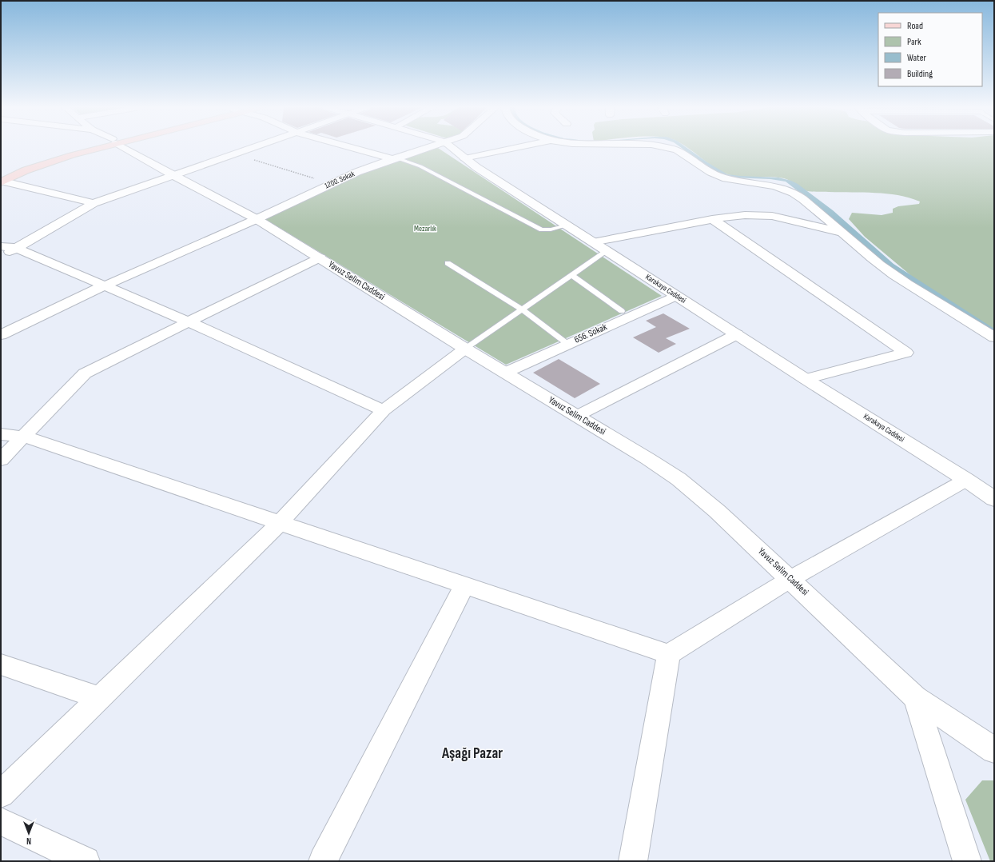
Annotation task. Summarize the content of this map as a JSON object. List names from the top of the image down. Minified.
{"streets":{"street":["1200. Sokak","Yavuz Selim Caddesi","Karakaya Caddesi","656. Sokak"]},"crossings":[["1200. Sokak","Yavuz Selim Caddesi"],["Yavuz Selim Caddesi","656. Sokak"],["Karakaya Caddesi","656. Sokak"]],"districts":["Aşağı Pazar"],"parks":["Mezarlık"],"legend":["Road","Park","Water","Building"],"north":"bottom"}
